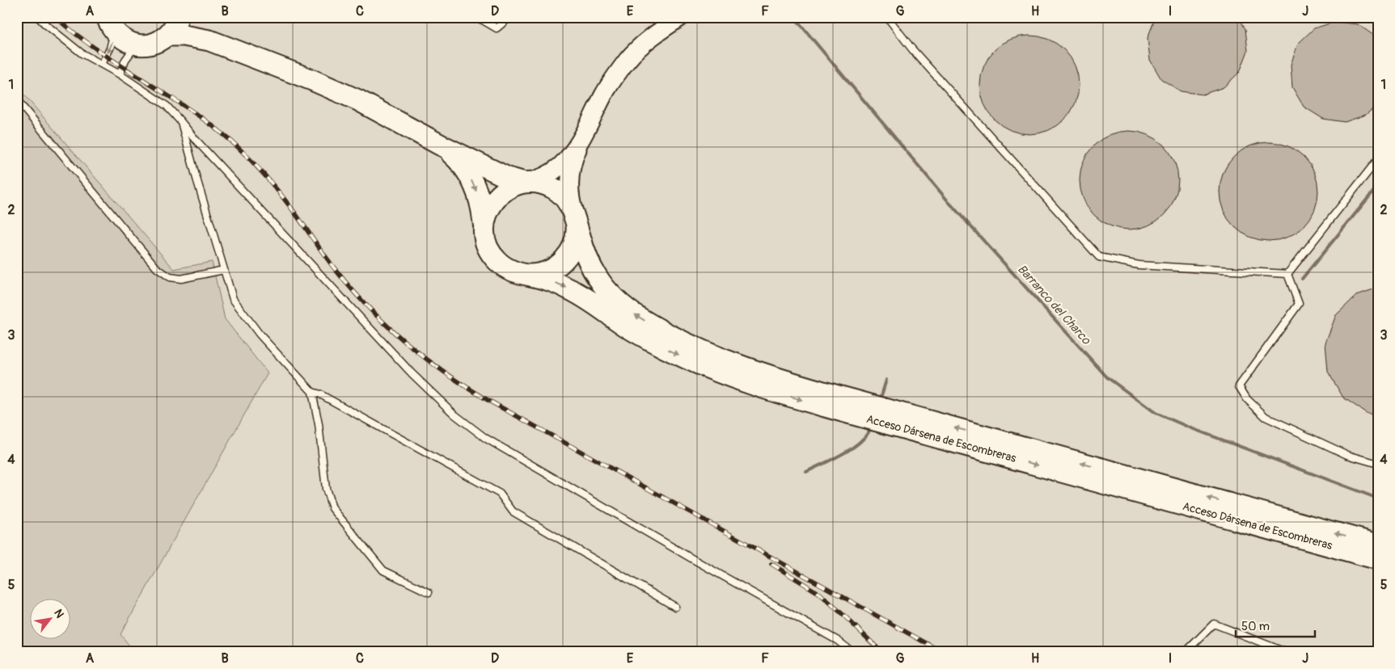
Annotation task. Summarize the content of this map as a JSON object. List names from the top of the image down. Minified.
{"streets":{"highway":["Acceso Dársena de Escombreras"]},"water":["Barranco del Charco"],"scale_bar":"50 m","north":"top right","grid":{"columns":["A","B","C","D","E","F","G","H","I","J"],"rows":["1","2","3","4","5"]}}
